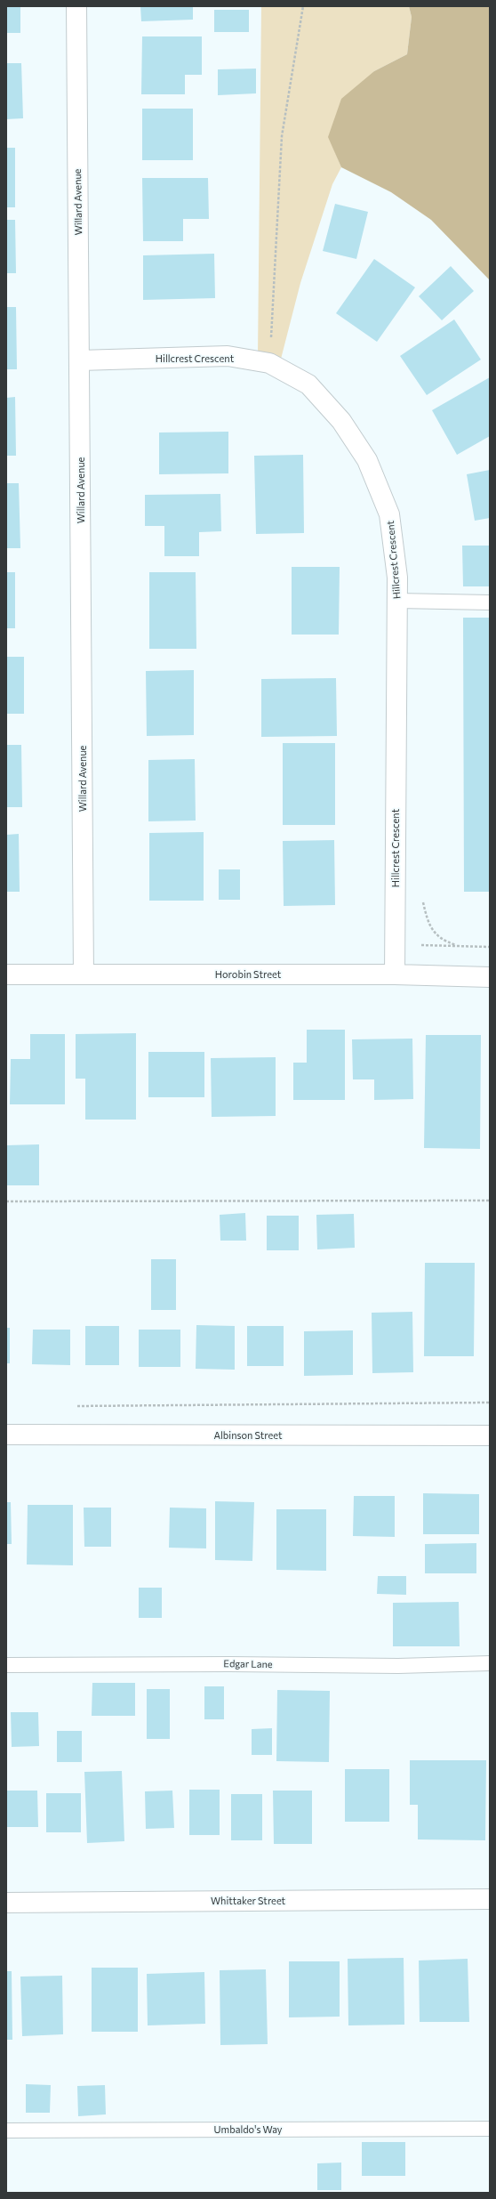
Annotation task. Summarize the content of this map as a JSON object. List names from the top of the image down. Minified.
{"streets":{"street":["Willard Avenue","Hillcrest Crescent","Horobin Street","Albinson Street","Whittaker Street"],"lane":["Edgar Lane","Umbaldo's Way"]},"crossings":[["Willard Avenue","Hillcrest Crescent"],["Willard Avenue","Horobin Street"],["Hillcrest Crescent","Horobin Street"]]}
